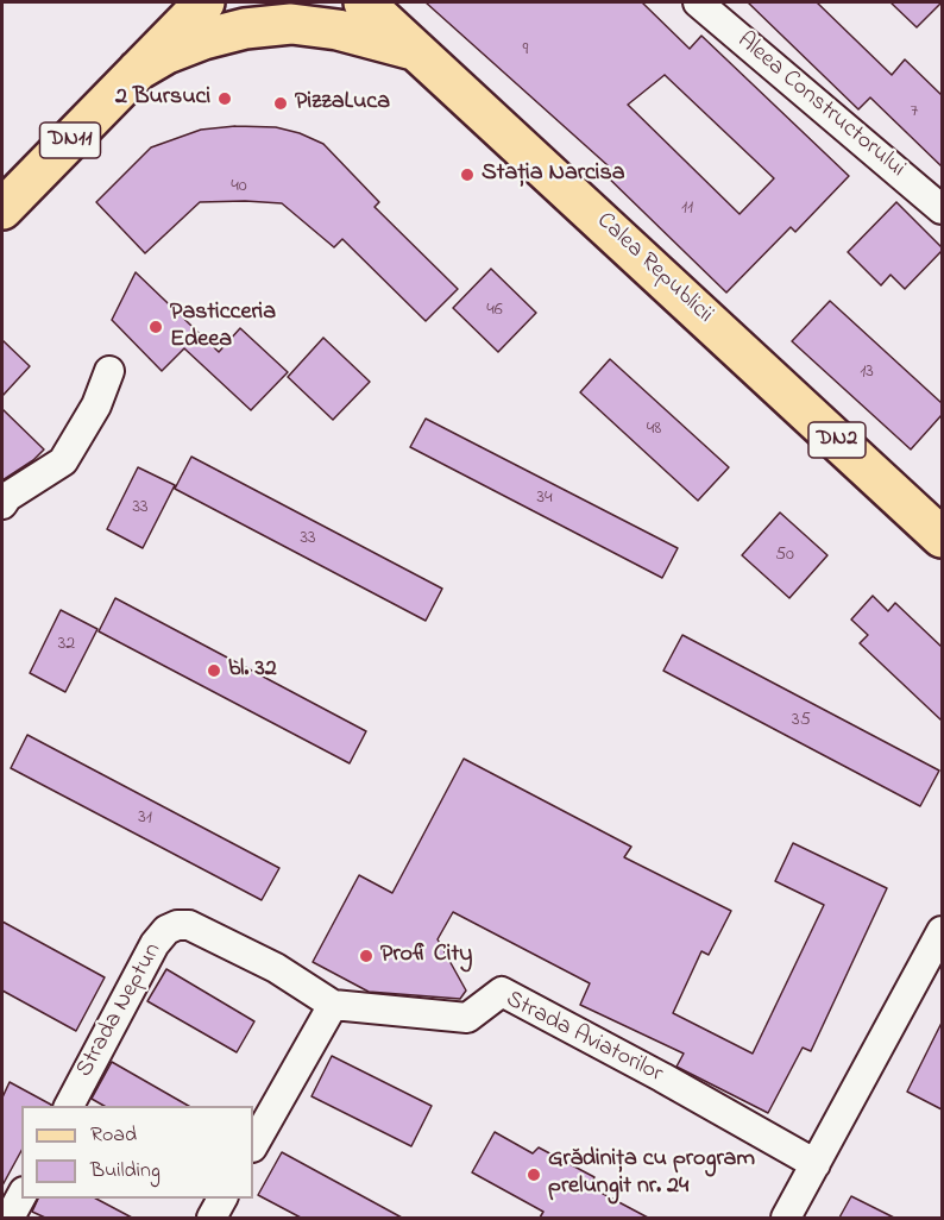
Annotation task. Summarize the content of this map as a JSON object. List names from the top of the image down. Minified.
{"streets":{"main road":["DN11","Calea Republicii","DN2"],"street":["Aleea Constructorului","Strada Neptun","Strada Aviatorilor"]},"crossings":[["DN11","Calea Republicii"],["Strada Neptun","Strada Aviatorilor"]],"places":["2 Bursuci","PizzaLuca","Stația Narcisa","Pasticceria Edeea","bl. 32","Profi City","Grădinița cu program prelungit nr. 24"],"house_numbers":["9","7","40","11","46","13","48","34","33","33","50","32","35","31"],"legend":["Road","Building"]}
